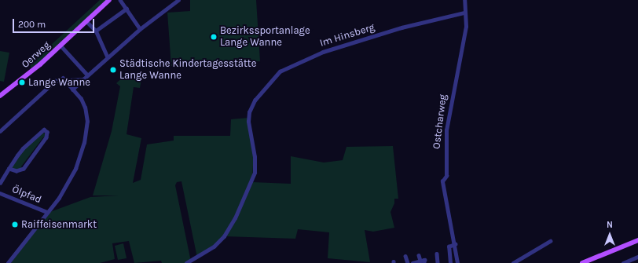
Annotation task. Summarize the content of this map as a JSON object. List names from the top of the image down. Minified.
{"streets":{"main road":["Oerweg"],"street":["Im Hinsberg","Ostcharweg","Ölpfad"]},"crossings":[["Im Hinsberg","Ostcharweg"]],"places":["Bezirkssportanlage Lange Wanne","Städtische Kindertagesstätte Lange Wanne","Lange Wanne","Raiffeisenmarkt"],"scale_bar":"200 m","north":"top"}
